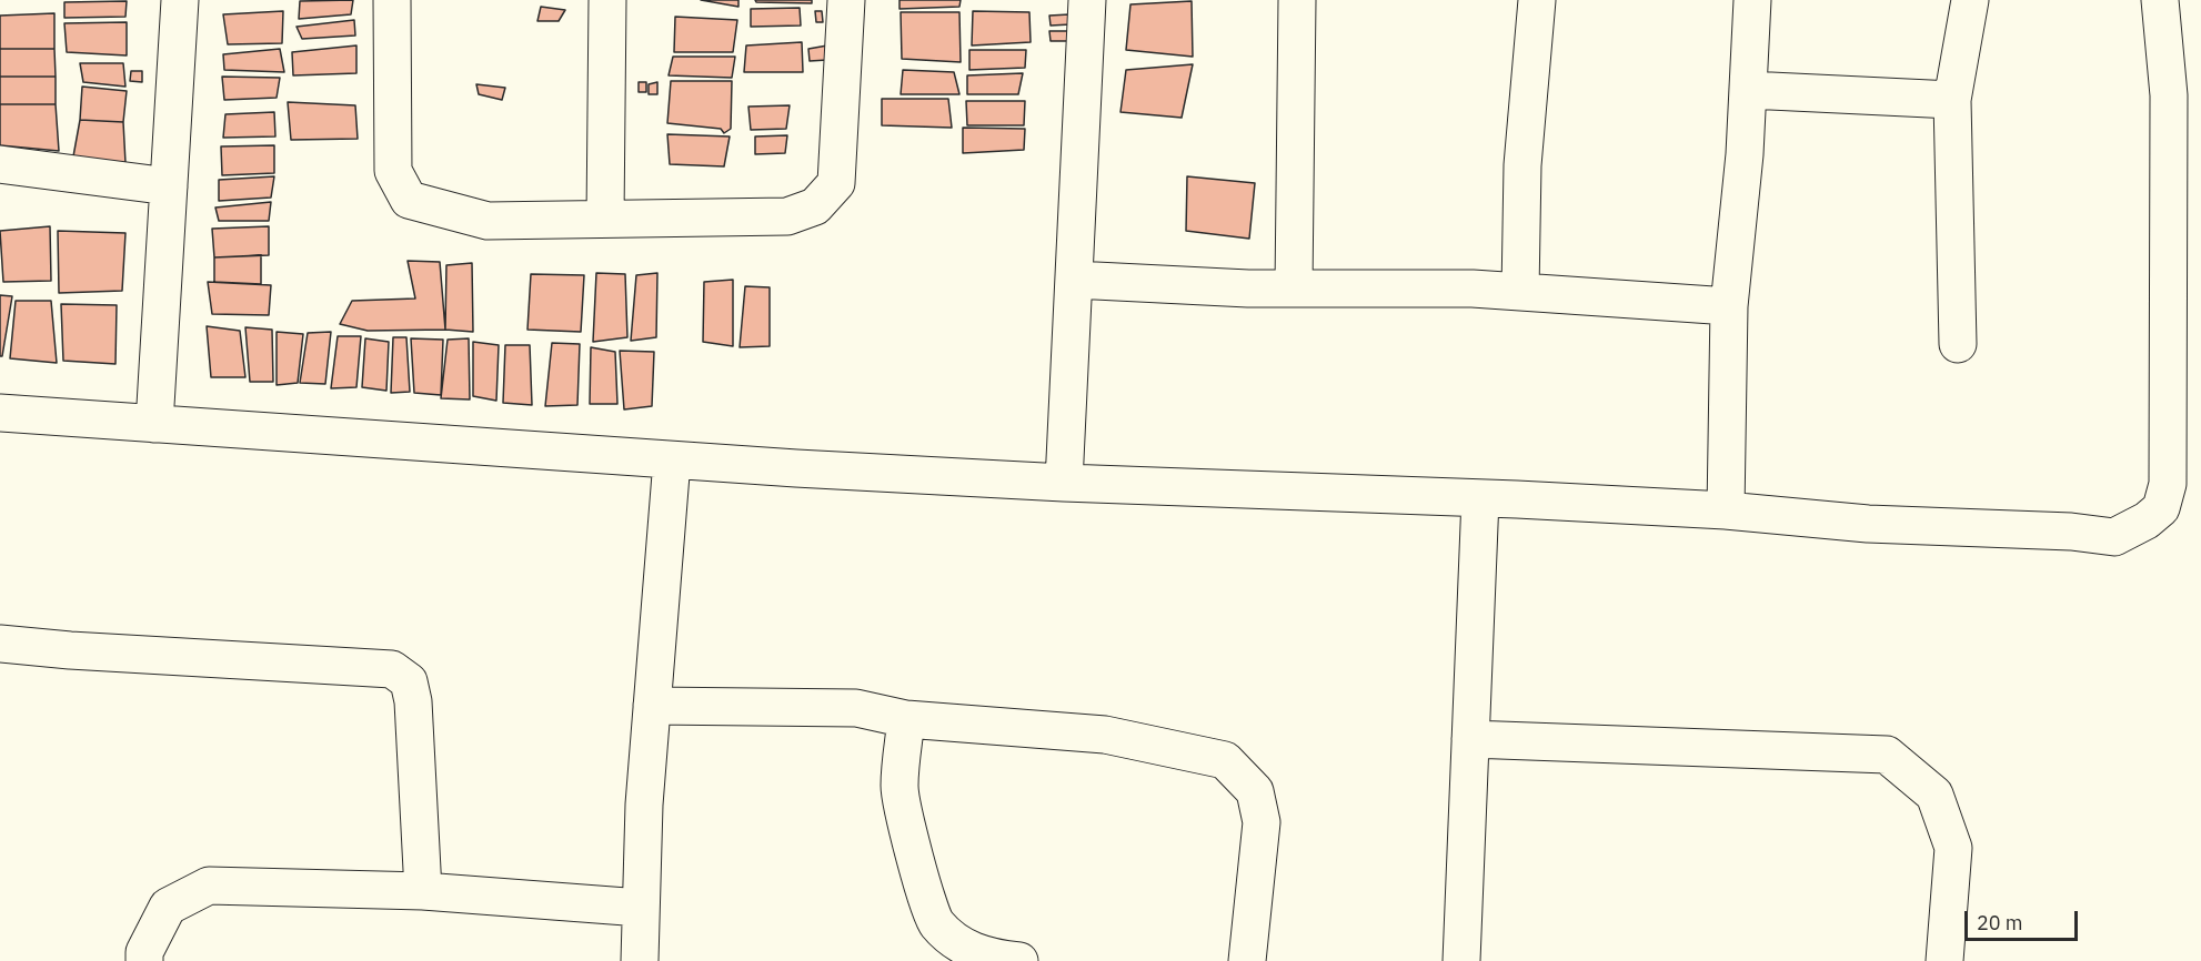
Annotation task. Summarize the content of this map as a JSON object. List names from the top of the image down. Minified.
{"scale_bar":"20 m"}
